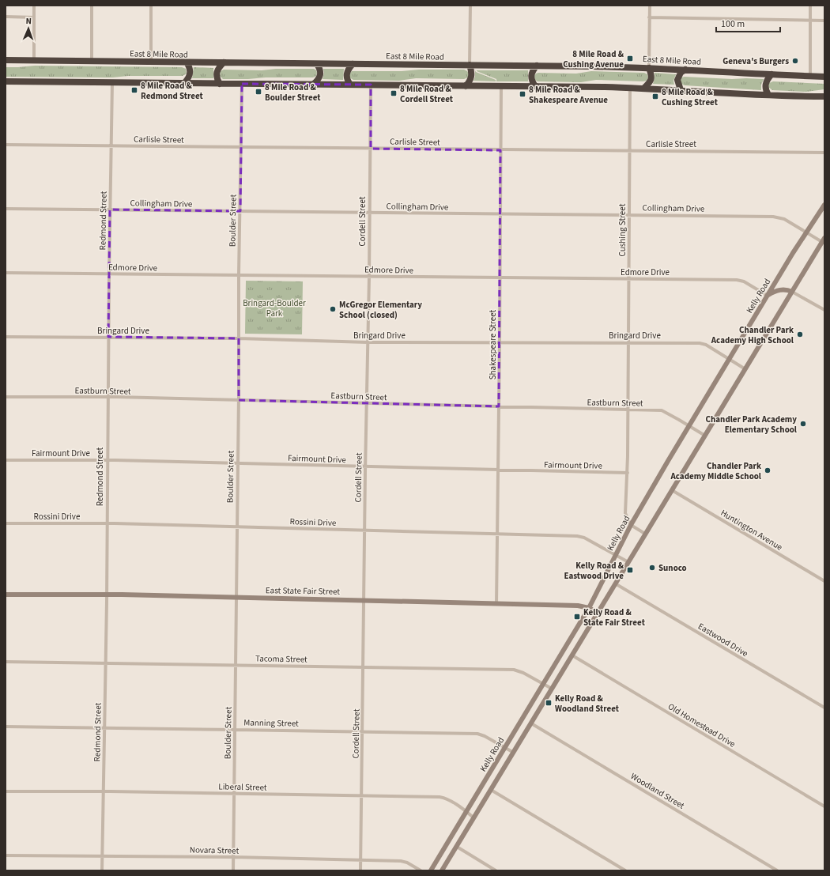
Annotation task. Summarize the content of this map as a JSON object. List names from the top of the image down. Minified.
{"streets":{"highway":["East 8 Mile Road"],"street":["Carlisle Street","Collingham Drive","Redmond Street","Boulder Street","Cordell Street","Cushing Street","Edmore Drive","Kelly Road","Bringard Drive","Shakespeare Street","Eastburn Street","Fairmount Drive","Rossini Drive","Huntington Avenue","East State Fair Street","Eastwood Drive","Tacoma Street","Manning Street","Old Homestead Drive","Liberal Street","Woodland Street","Novara Street"]},"crossings":[["Carlisle Street","Redmond Street"],["Carlisle Street","Boulder Street"],["Carlisle Street","Cordell Street"],["Carlisle Street","Cushing Street"],["Carlisle Street","Shakespeare Street"],["Collingham Drive","Redmond Street"],["Collingham Drive","Boulder Street"],["Collingham Drive","Cordell Street"],["Collingham Drive","Cushing Street"],["Collingham Drive","Kelly Road"],["Collingham Drive","Shakespeare Street"],["Redmond Street","Edmore Drive"],["Redmond Street","Bringard Drive"],["Redmond Street","Eastburn Street"],["Redmond Street","Fairmount Drive"],["Redmond Street","Rossini Drive"],["Redmond Street","East State Fair Street"],["Redmond Street","Tacoma Street"],["Redmond Street","Manning Street"],["Redmond Street","Liberal Street"],["Redmond Street","Novara Street"],["Boulder Street","Edmore Drive"],["Boulder Street","Bringard Drive"],["Boulder Street","Eastburn Street"],["Boulder Street","Fairmount Drive"],["Boulder Street","Rossini Drive"],["Boulder Street","East State Fair Street"],["Boulder Street","Tacoma Street"],["Boulder Street","Manning Street"],["Boulder Street","Liberal Street"],["Boulder Street","Novara Street"],["Cordell Street","Edmore Drive"],["Cordell Street","Bringard Drive"],["Cordell Street","Eastburn Street"],["Cordell Street","Fairmount Drive"],["Cordell Street","Rossini Drive"],["Cordell Street","East State Fair Street"],["Cordell Street","Tacoma Street"],["Cordell Street","Manning Street"],["Cordell Street","Liberal Street"],["Cordell Street","Novara Street"],["Cushing Street","Edmore Drive"],["Cushing Street","Kelly Road"],["Cushing Street","Bringard Drive"],["Cushing Street","Eastburn Street"],["Cushing Street","Fairmount Drive"],["Edmore Drive","Kelly Road"],["Edmore Drive","Shakespeare Street"],["Kelly Road","Bringard Drive"],["Kelly Road","Eastburn Street"],["Kelly Road","Rossini Drive"],["Kelly Road","Huntington Avenue"],["Kelly Road","East State Fair Street"],["Kelly Road","Eastwood Drive"],["Kelly Road","Tacoma Street"],["Kelly Road","Manning Street"],["Kelly Road","Old Homestead Drive"],["Kelly Road","Liberal Street"],["Kelly Road","Woodland Street"],["Bringard Drive","Shakespeare Street"],["Shakespeare Street","Eastburn Street"],["Shakespeare Street","Fairmount Drive"],["Shakespeare Street","Rossini Drive"],["Shakespeare Street","East State Fair Street"]],"parks":["Bringard-Boulder Park"],"places":{"transit":["8 Mile Road & Cushing Avenue","8 Mile Road & Redmond Street","8 Mile Road & Boulder Street","8 Mile Road & Cordell Street","8 Mile Road & Shakespeare Avenue","8 Mile Road & Cushing Street","Kelly Road & Eastwood Drive","Kelly Road & State Fair Street","Kelly Road & Woodland Street"],"other":["Geneva's Burgers","McGregor Elementary School (closed)","Chandler Park Academy High School","Chandler Park Academy Elementary School","Chandler Park Academy Middle School","Sunoco"]},"scale_bar":"100 m","north":"top"}
